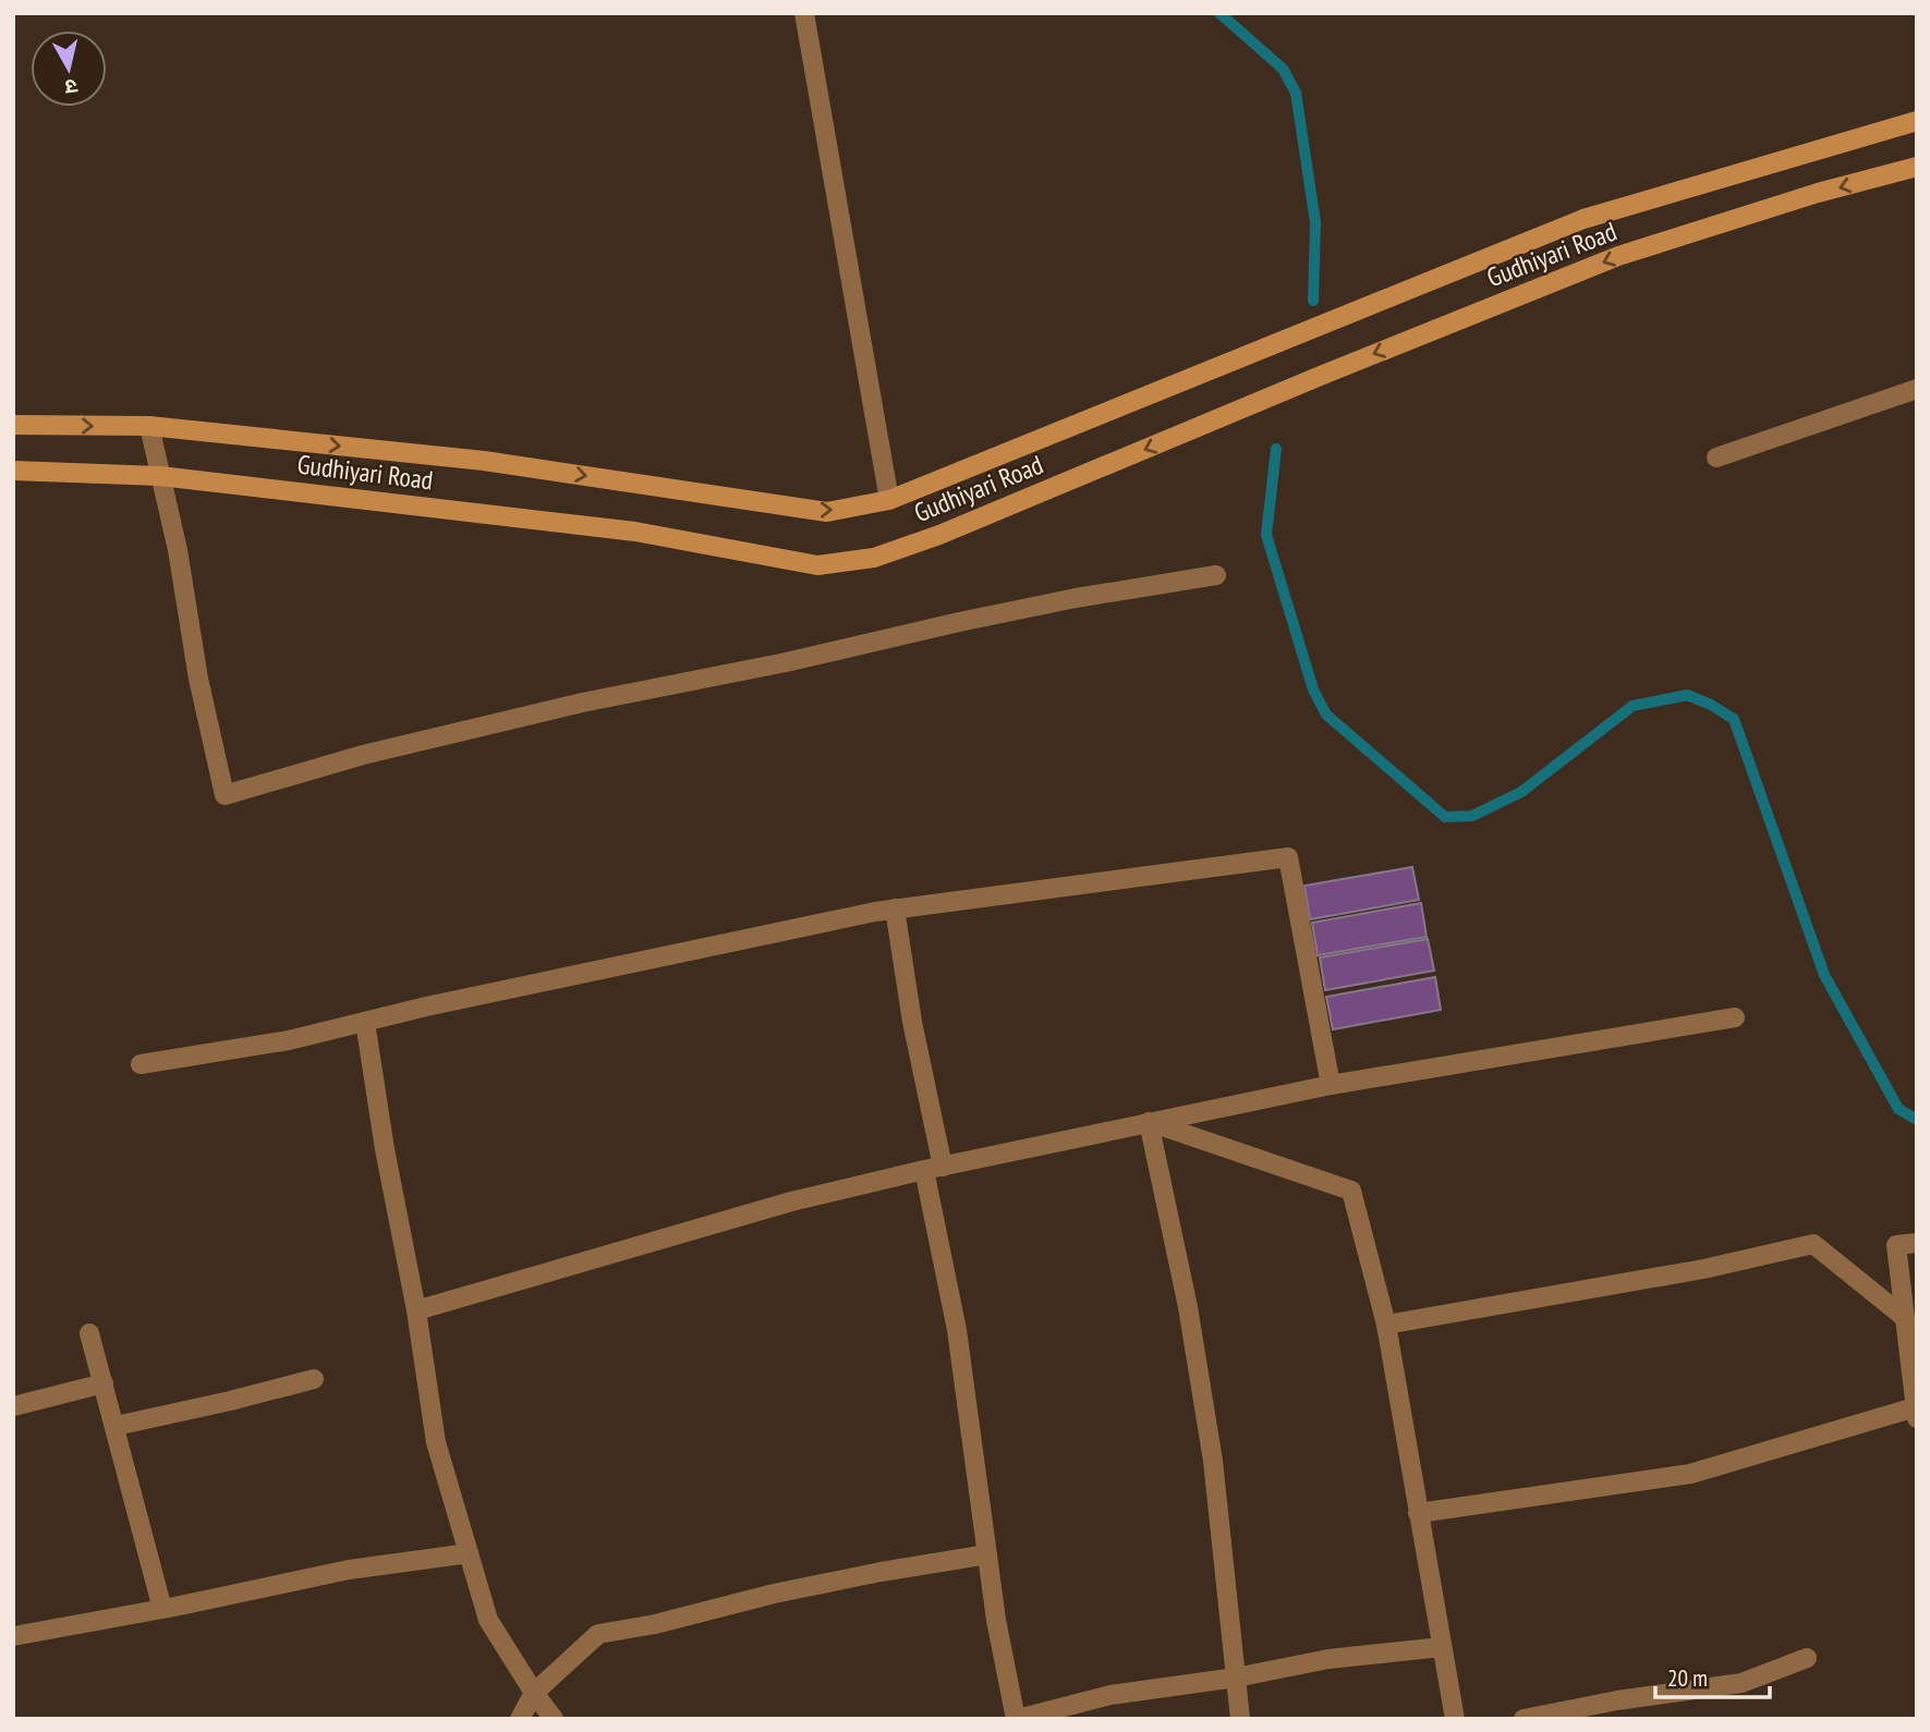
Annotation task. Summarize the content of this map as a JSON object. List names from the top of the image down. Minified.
{"streets":{"street":["Gudhiyari Road"]},"scale_bar":"20 m","north":"bottom"}
